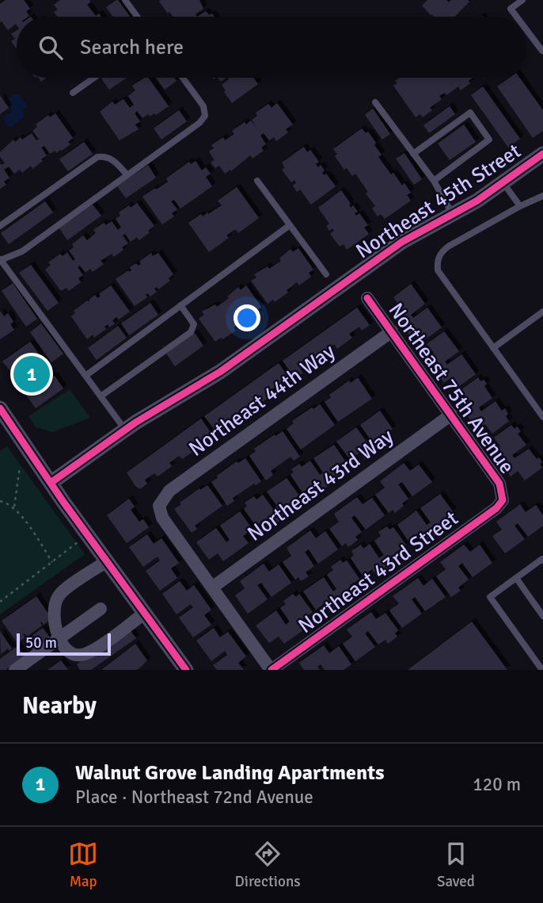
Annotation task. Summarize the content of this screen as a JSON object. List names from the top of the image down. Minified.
{"streets":{"street":["Northeast 45th Street","Northeast 75th Avenue","Northeast 44th Way","Northeast 43rd Way","Northeast 43rd Street"]},"crossings":[["Northeast 75th Avenue","Northeast 44th Way"],["Northeast 75th Avenue","Northeast 43rd Way"],["Northeast 75th Avenue","Northeast 43rd Street"],["Northeast 44th Way","Northeast 43rd Way"]],"scale_bar":"50 m","page":{"search":"Search here","pins":"1","scale":"50 m","heading":"Nearby","list":[{"mark":"1","name":"Walnut Grove Landing Apartments","note":"Place · Northeast 72nd Avenue","value":"120 m"}],"nav":["Map","Directions","Saved"]}}
